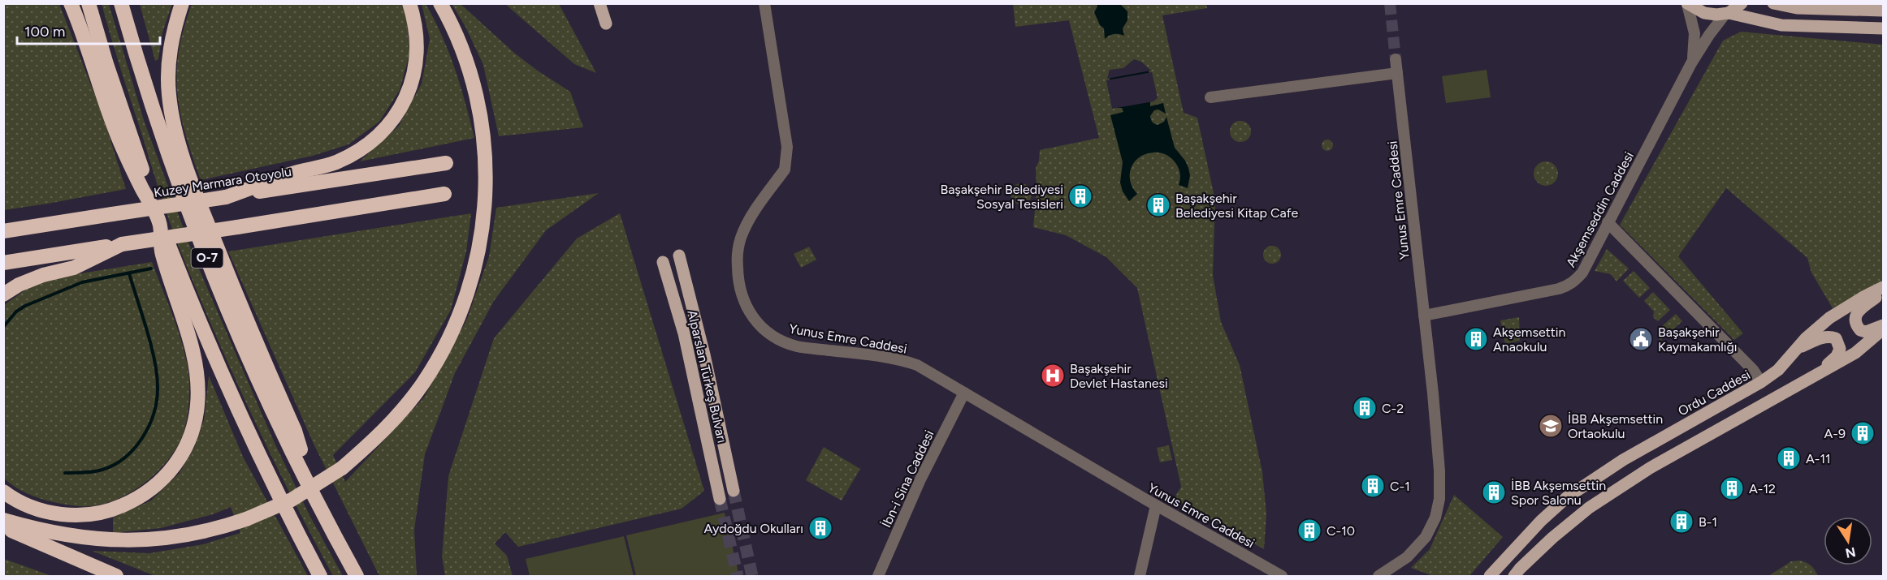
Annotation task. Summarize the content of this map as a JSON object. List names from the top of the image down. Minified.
{"streets":{"highway":["Kuzey Marmara Otoyolu","O-7"],"main road":["Alparslan Türkeş Bulvarı","Ordu Caddesi"],"street":["Yunus Emre Caddesi","Akşemseddin Caddesi","İbn-i Sina Caddesi"]},"crossings":[["Yunus Emre Caddesi","Akşemseddin Caddesi"],["Yunus Emre Caddesi","İbn-i Sina Caddesi"]],"places":{"building":["Başakşehir Belediyesi Sosyal Tesisleri","Başakşehir Belediyesi Kitap Cafe","Akşemsettin Anaokulu","C-2","A-9","A-11","C-1","A-12","İBB Akşemsettin Spor Salonu","B-1","Aydoğdu Okulları","C-10"],"public building":["Başakşehir Kaymakamlığı"],"hospital":["Başakşehir Devlet Hastanesi"],"school or university":["İBB Akşemsettin Ortaokulu"]},"scale_bar":"100 m","north":"bottom"}
